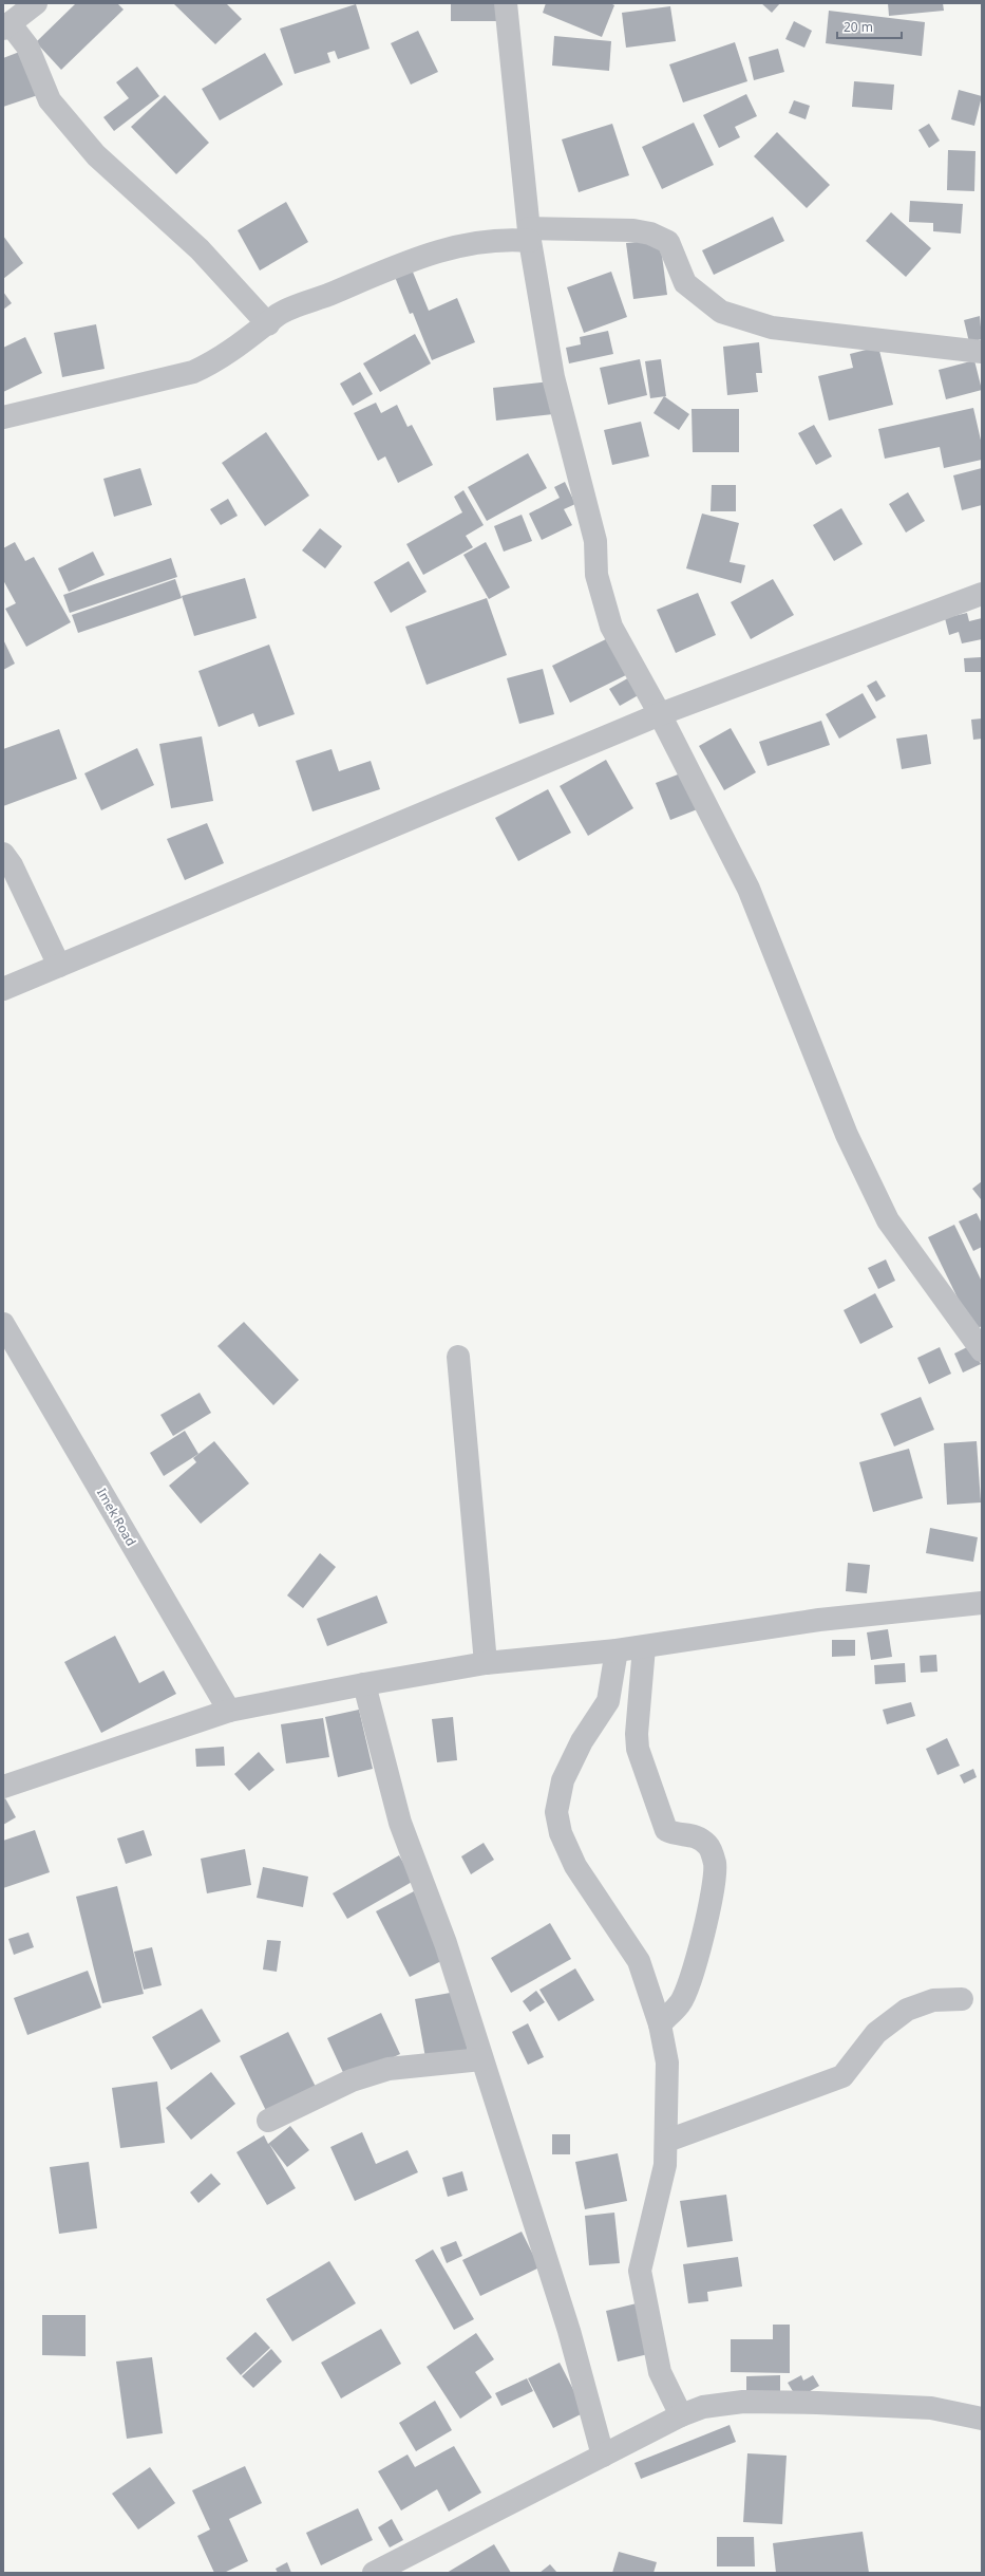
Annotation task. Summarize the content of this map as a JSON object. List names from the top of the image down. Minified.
{"streets":{"street":["Imek Road"]},"scale_bar":"20 m"}
